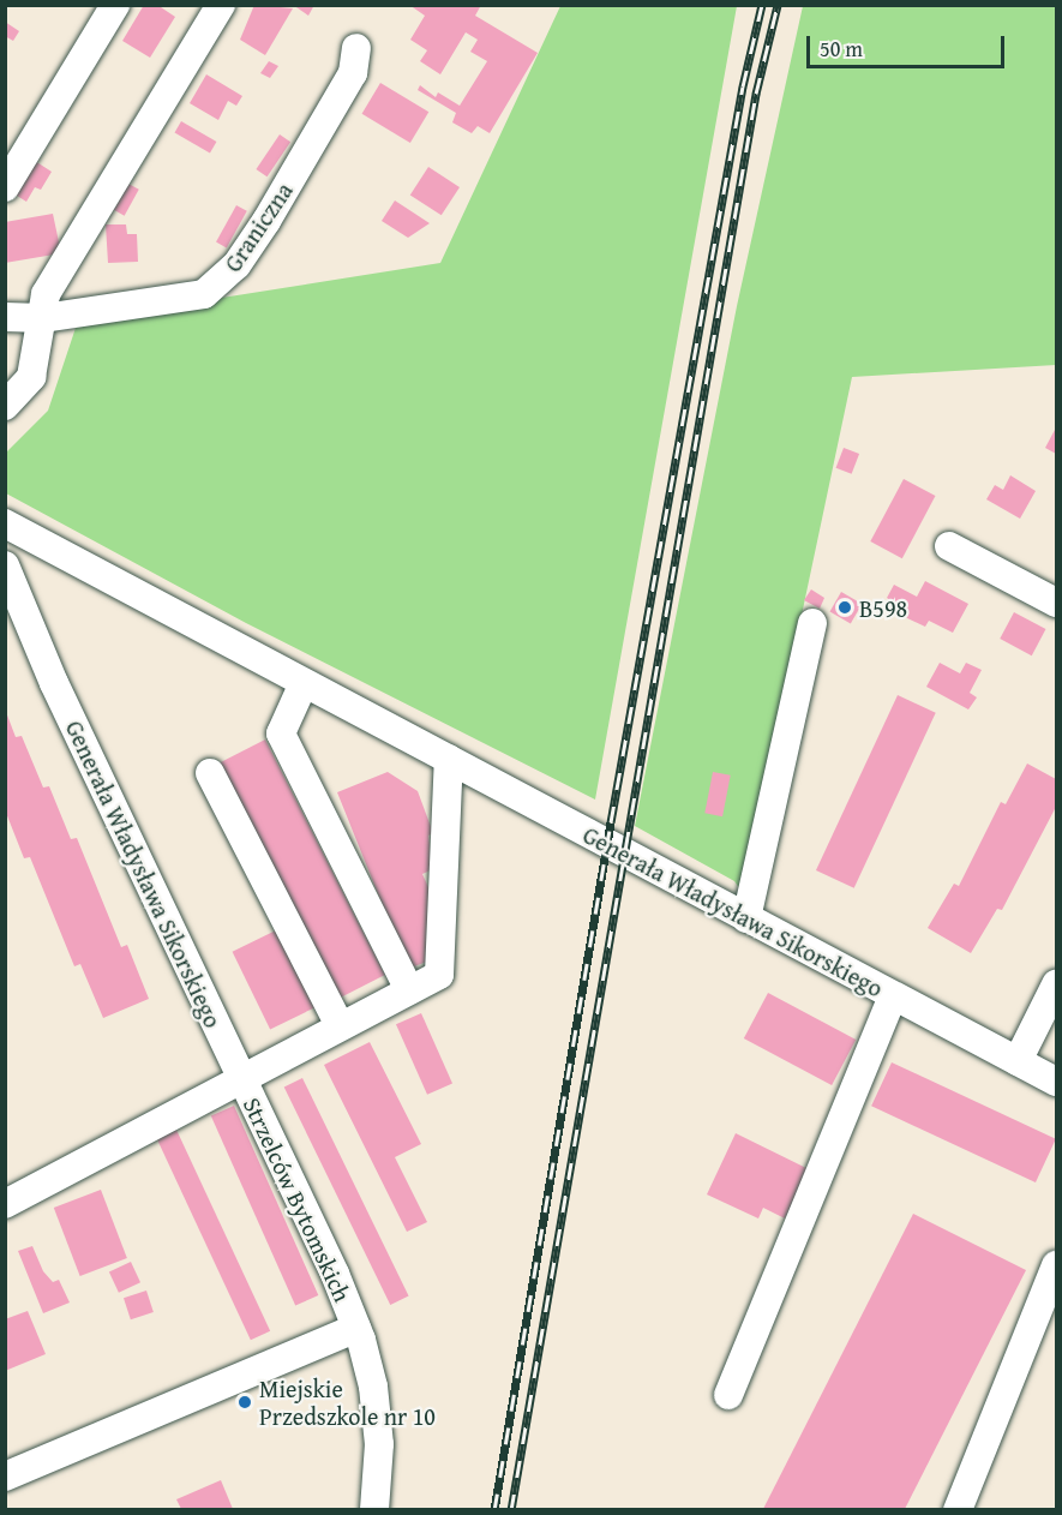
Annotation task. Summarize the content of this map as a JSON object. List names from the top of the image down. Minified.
{"streets":{"street":["Graniczna","Generała Władysława Sikorskiego","Strzelców Bytomskich"]},"crossings":[["Generała Władysława Sikorskiego","Strzelców Bytomskich"]],"places":["B598","Miejskie Przedszkole nr 10"],"scale_bar":"50 m"}
